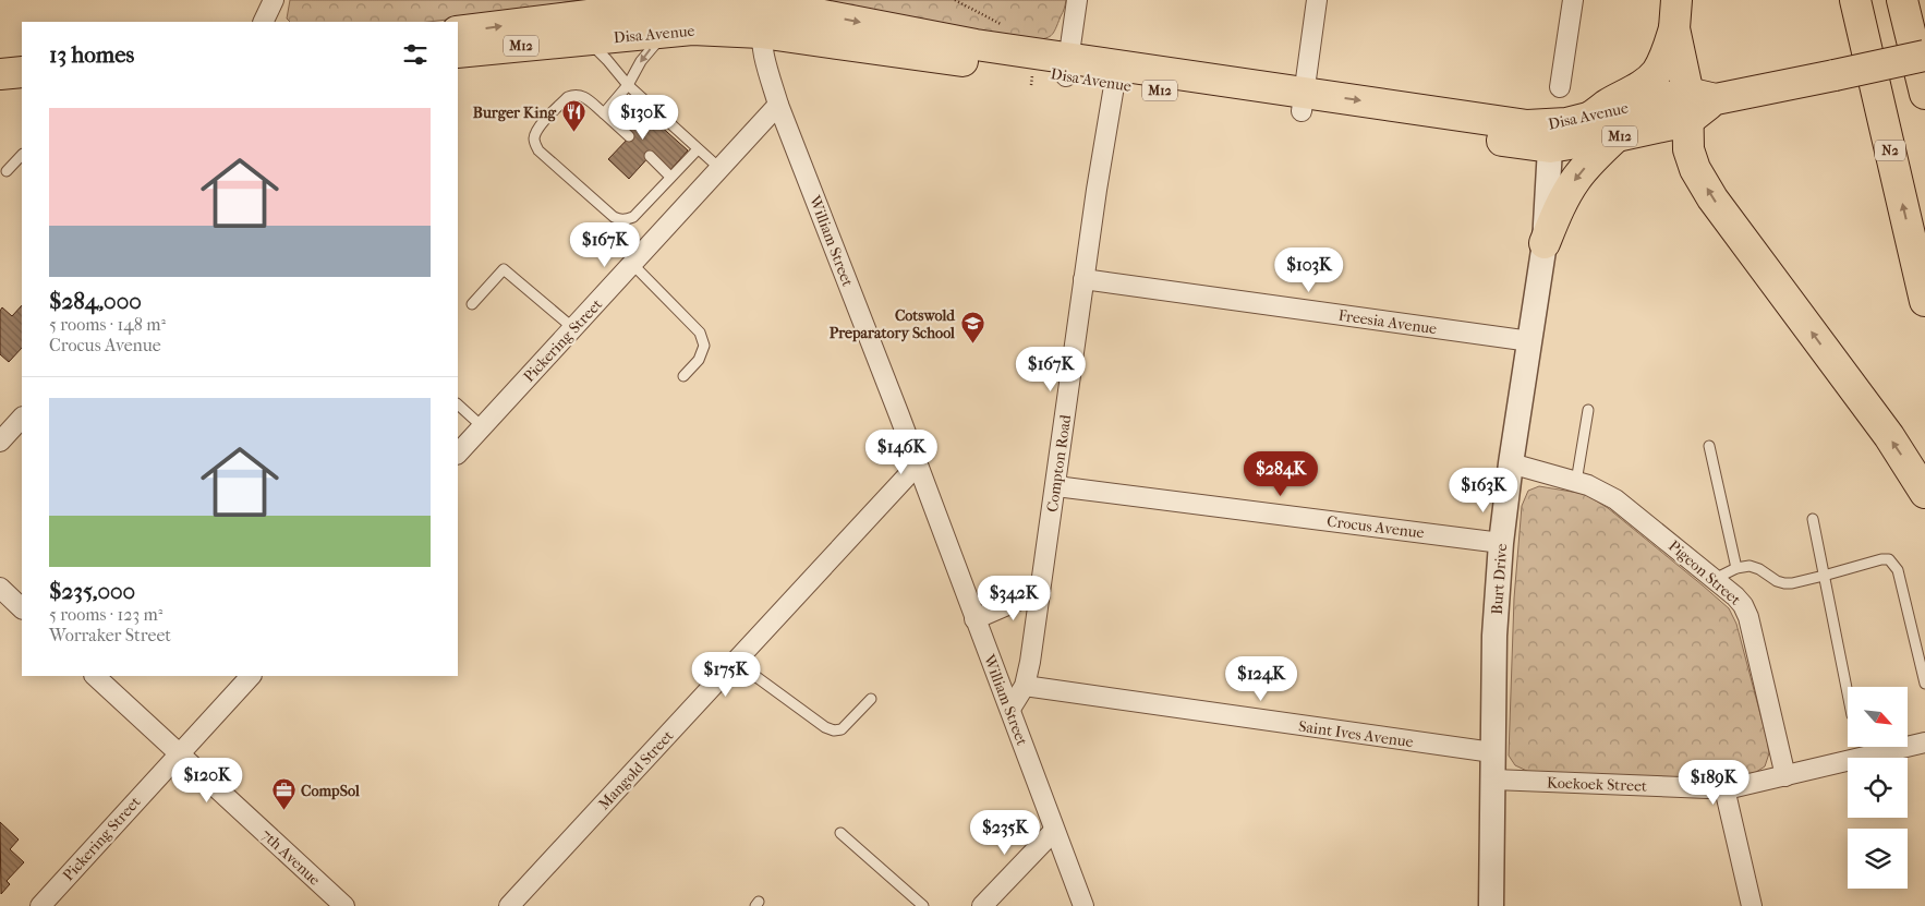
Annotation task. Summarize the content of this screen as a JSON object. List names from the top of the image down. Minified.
{"streets":{"main road":["Disa Avenue","M12","N2"],"street":["William Street","Freesia Avenue","Pickering Street","Compton Road","Crocus Avenue","Pigeon Street","Burt Drive","Saint Ives Avenue","Mangold Street","Koekoek Street","7th Avenue"]},"crossings":[["Disa Avenue","William Street"],["Disa Avenue","Compton Road"],["Disa Avenue","Burt Drive"],["William Street","Pickering Street"],["William Street","Compton Road"],["William Street","Mangold Street"],["Freesia Avenue","Compton Road"],["Freesia Avenue","Burt Drive"],["Pickering Street","7th Avenue"],["Compton Road","Crocus Avenue"],["Compton Road","Saint Ives Avenue"],["Crocus Avenue","Burt Drive"],["Pigeon Street","Burt Drive"],["Pigeon Street","Koekoek Street"],["Burt Drive","Saint Ives Avenue"],["Burt Drive","Koekoek Street"]],"places":{"restaurant":["Burger King"],"school or university":["Cotswold Preparatory School"],"office":["CompSol"]},"north":"bottom right","page":{"heading":"13 homes","list":[{"name":"$284,000","note":"5 rooms · 148 m² · Crocus Avenue"},{"name":"$235,000","note":"5 rooms · 123 m² · Worraker Street"}],"price":["$130K","$167K","$103K","$167K","$146K","$284K","$163K","$342K","$175K","$124K","$120K","$189K","$235K"]}}
